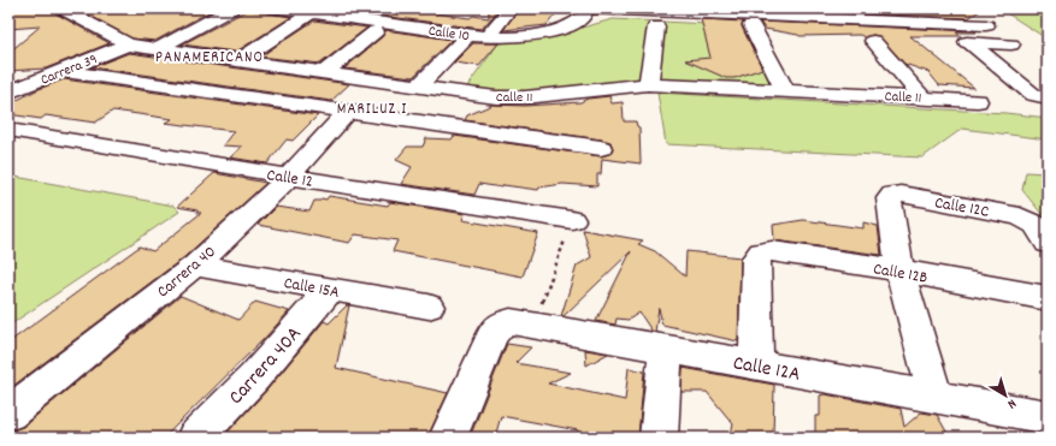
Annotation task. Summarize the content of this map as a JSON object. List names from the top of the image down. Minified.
{"streets":{"street":["Calle 10","Carrera 39","Calle 11","Calle 12","Calle 12C","Carrera 40","Calle 12B","Calle 15A","Carrera 40A","Calle 12A"]},"crossings":[["Carrera 39","Calle 11"],["Calle 12","Carrera 40"],["Calle 12C","Calle 12B"],["Carrera 40","Calle 15A"],["Calle 12B","Calle 12A"],["Calle 15A","Carrera 40A"]],"districts":["PANAMERICANO","MARILUZ I"],"north":"bottom right"}
